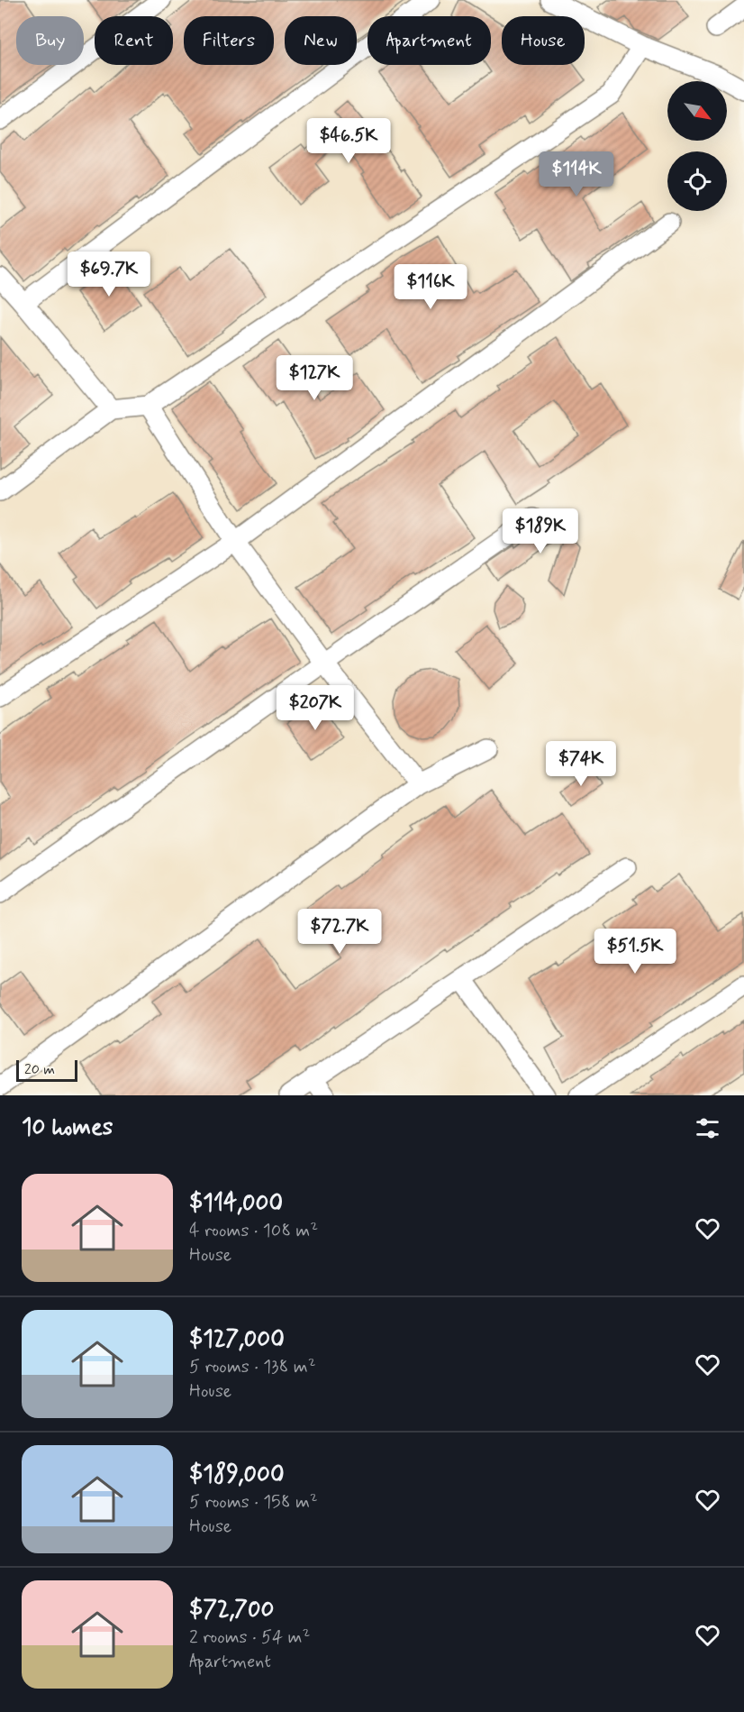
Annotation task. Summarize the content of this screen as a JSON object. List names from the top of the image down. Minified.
{"scale_bar":"20 m","north":"bottom right","page":{"chip":["Buy","Rent","Filters","New","Apartment","House"],"price":["$46.5K","$114K","$69.7K","$116K","$127K","$189K","$207K","$74K","$72.7K","$51.5K"],"scale":"20 m","heading":"10 homes","list":[{"name":"$114,000","note":"4 rooms · 108 m² · House"},{"name":"$127,000","note":"5 rooms · 138 m² · House"},{"name":"$189,000","note":"5 rooms · 158 m² · House"},{"name":"$72,700","note":"2 rooms · 54 m² · Apartment"}]}}
